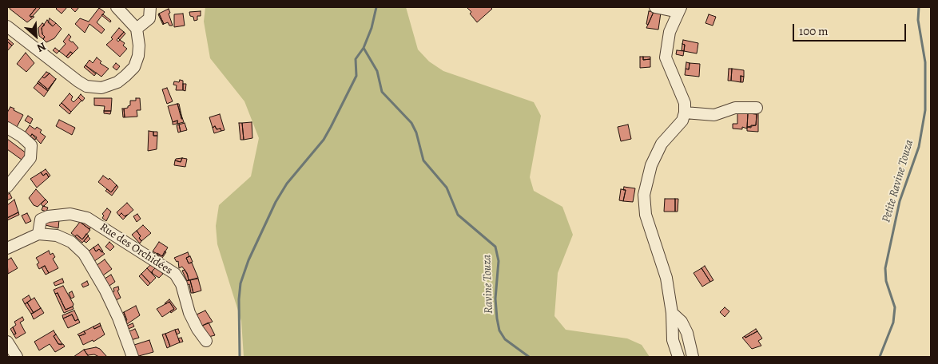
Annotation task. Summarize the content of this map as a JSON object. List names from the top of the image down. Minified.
{"streets":{"street":["Rue des Orchidées"]},"water":["Petite Ravine Touza","Ravine Touza"],"scale_bar":"100 m","north":"bottom right"}
